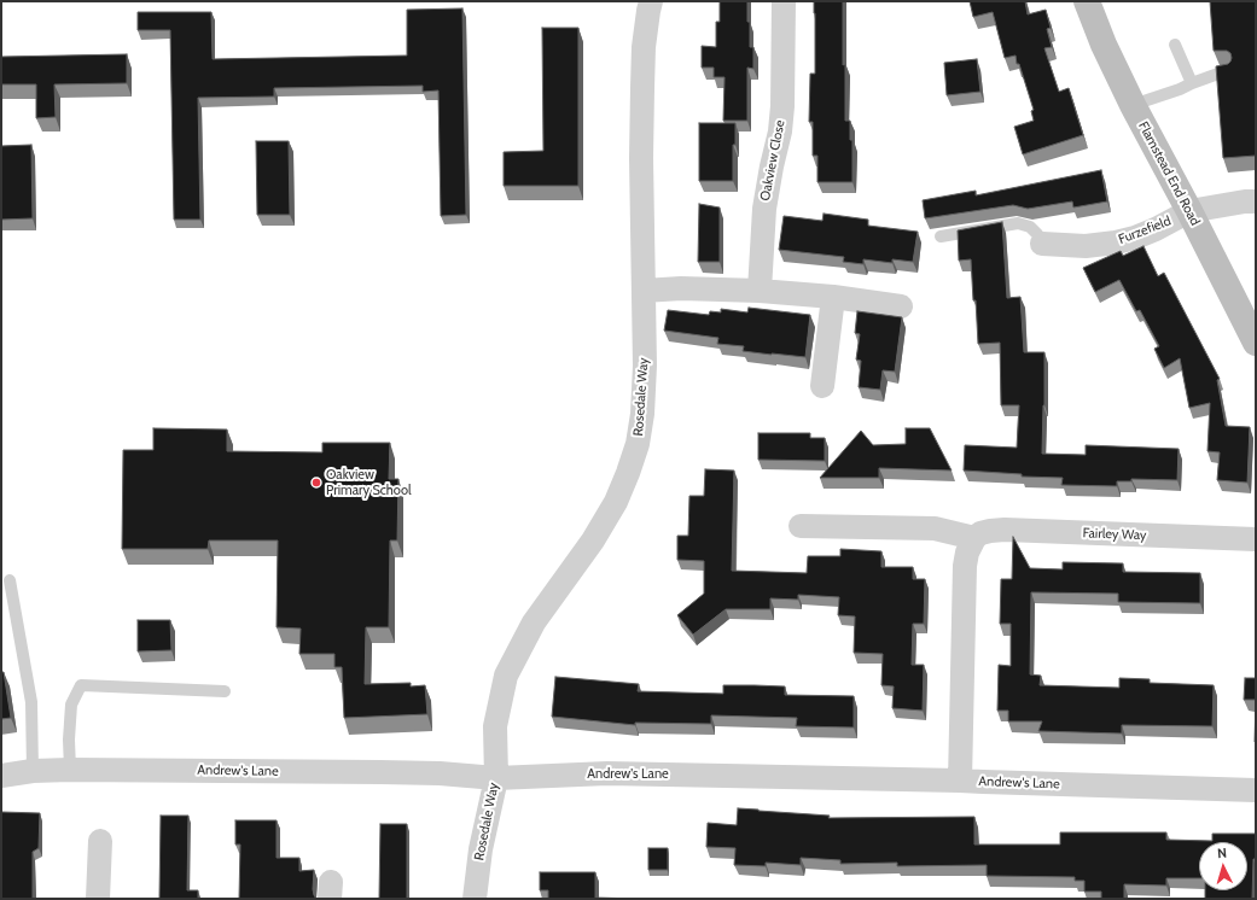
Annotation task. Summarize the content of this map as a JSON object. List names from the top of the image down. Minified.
{"streets":{"main road":["Flamstead End Road"],"street":["Oakview Close","Furzefield","Rosedale Way","Fairley Way","Andrew's Lane"]},"crossings":[["Flamstead End Road","Furzefield"],["Rosedale Way","Andrew's Lane"]],"places":["Oakview Primary School"],"north":"top"}
